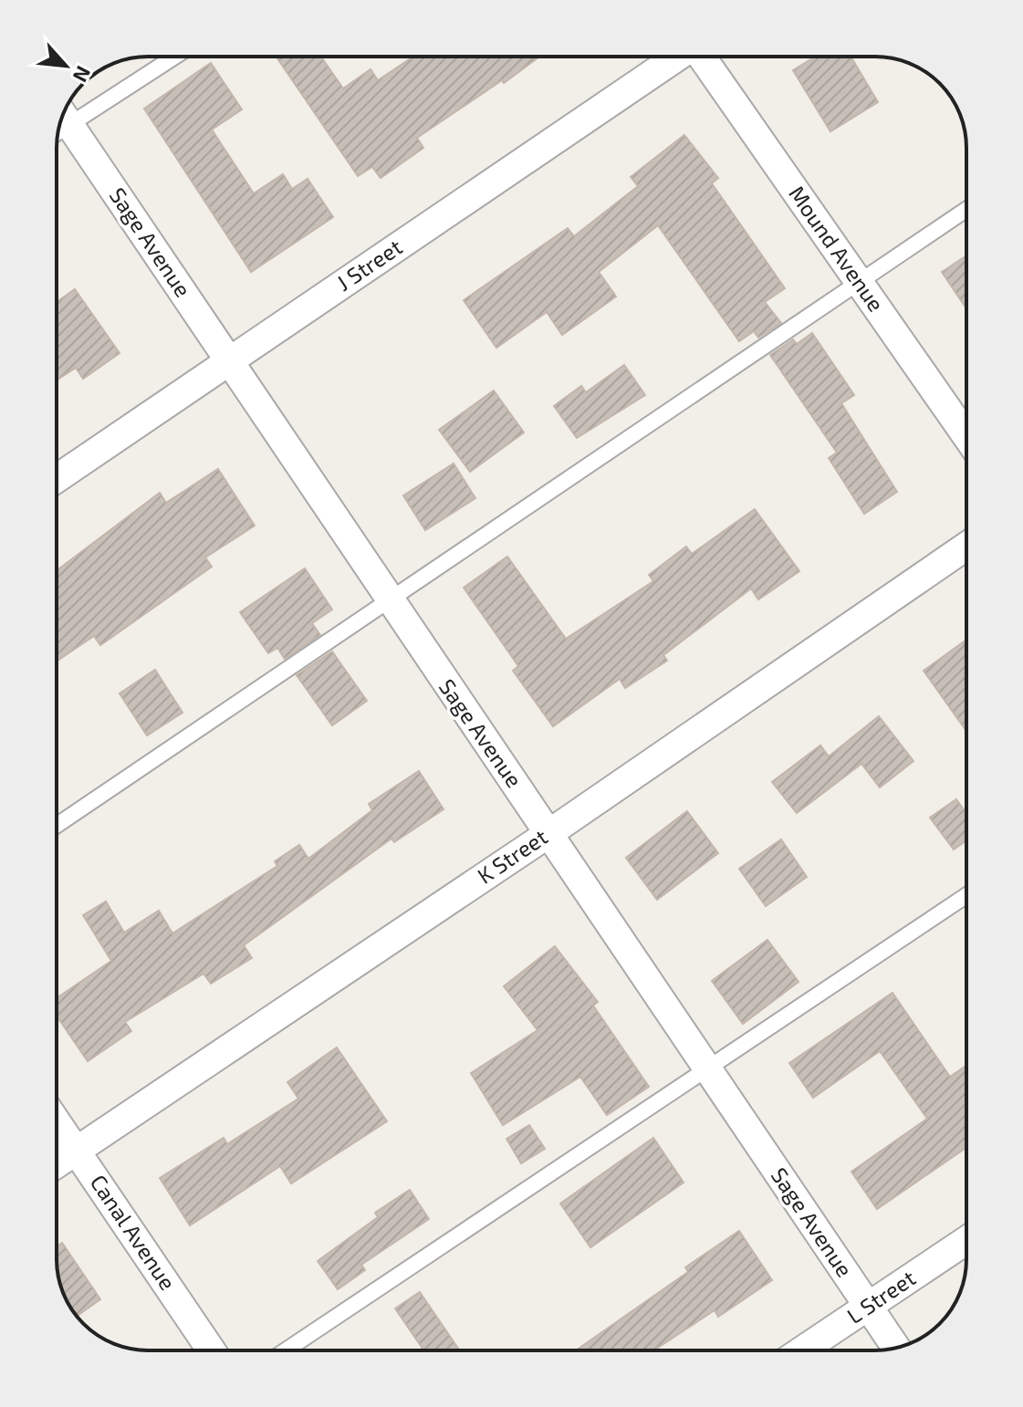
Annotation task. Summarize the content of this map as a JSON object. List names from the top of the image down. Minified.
{"streets":{"street":["Sage Avenue","Mound Avenue","J Street","K Street","Canal Avenue","L Street"]},"crossings":[["Sage Avenue","J Street"],["Sage Avenue","K Street"],["Sage Avenue","L Street"],["K Street","Canal Avenue"]],"north":"bottom right"}
